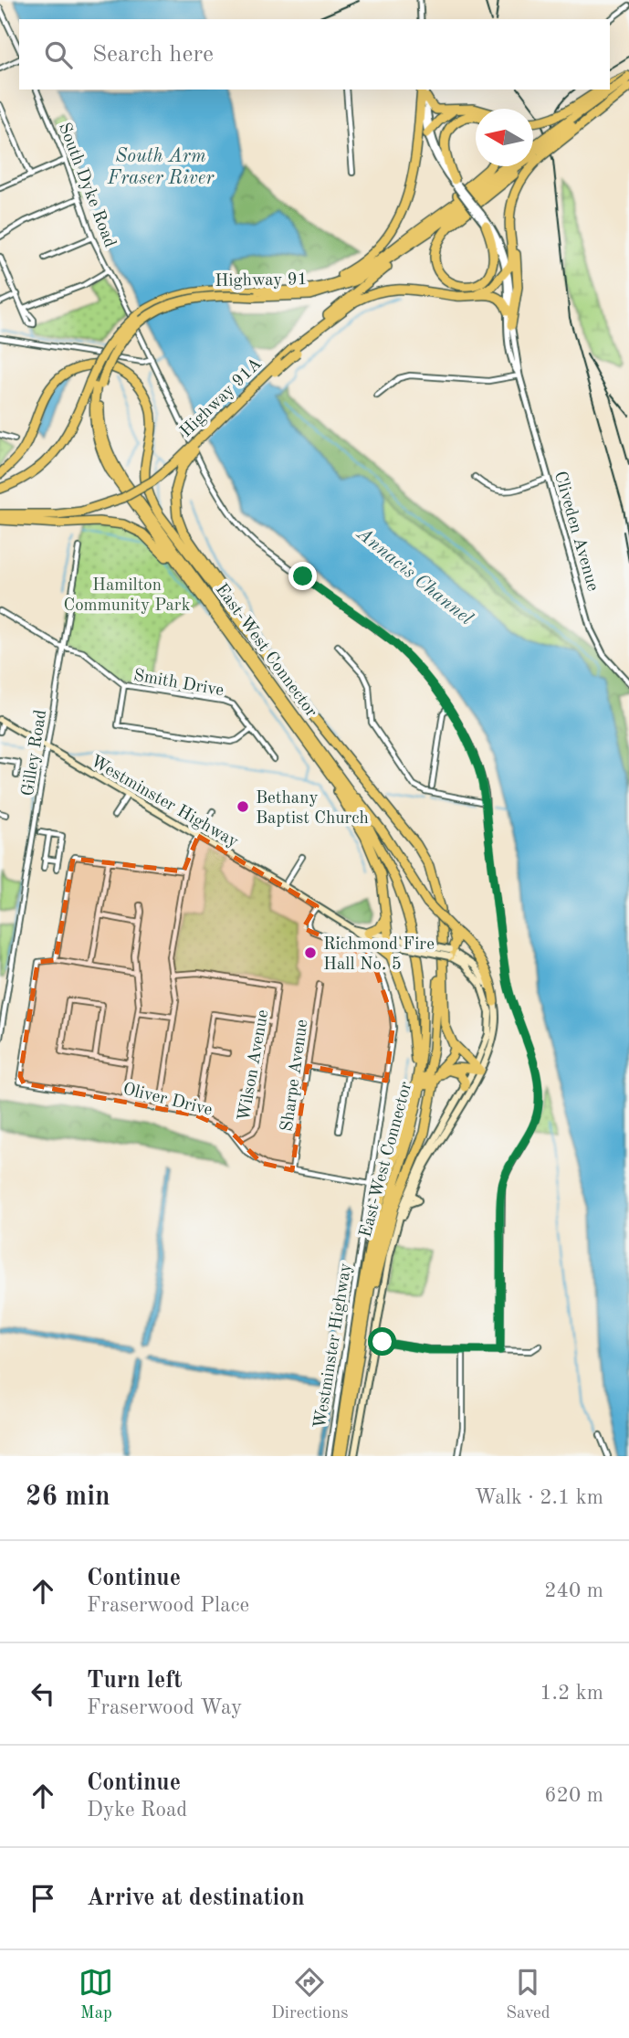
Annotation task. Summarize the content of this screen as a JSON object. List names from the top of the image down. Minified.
{"streets":{"highway":["Highway 91","Highway 91A","East-West Connector"],"main road":["Westminster Highway"],"street":["South Dyke Road","Cliveden Avenue","Smith Drive","Gilley Road","Wilson Avenue","Sharpe Avenue","Oliver Drive"]},"crossings":[["Highway 91","Highway 91A"],["Highway 91","East-West Connector"],["Smith Drive","Gilley Road"],["Gilley Road","Westminster Highway"],["Westminster Highway","Oliver Drive"],["Wilson Avenue","Oliver Drive"],["Sharpe Avenue","Oliver Drive"]],"water":["South Arm Fraser River","Annacis Channel"],"parks":["Hamilton Community Park"],"places":["Bethany Baptist Church","Richmond Fire Hall No. 5"],"north":"left","page":{"search":"Search here","heading":["26 min","Walk · 2.1 km"],"list":[["Continue","Fraserwood Place","240 m"],["Turn left","Fraserwood Way","1.2 km"],["Continue","Dyke Road","620 m"],"Arrive at destination"],"nav":["Map","Directions","Saved"]}}
